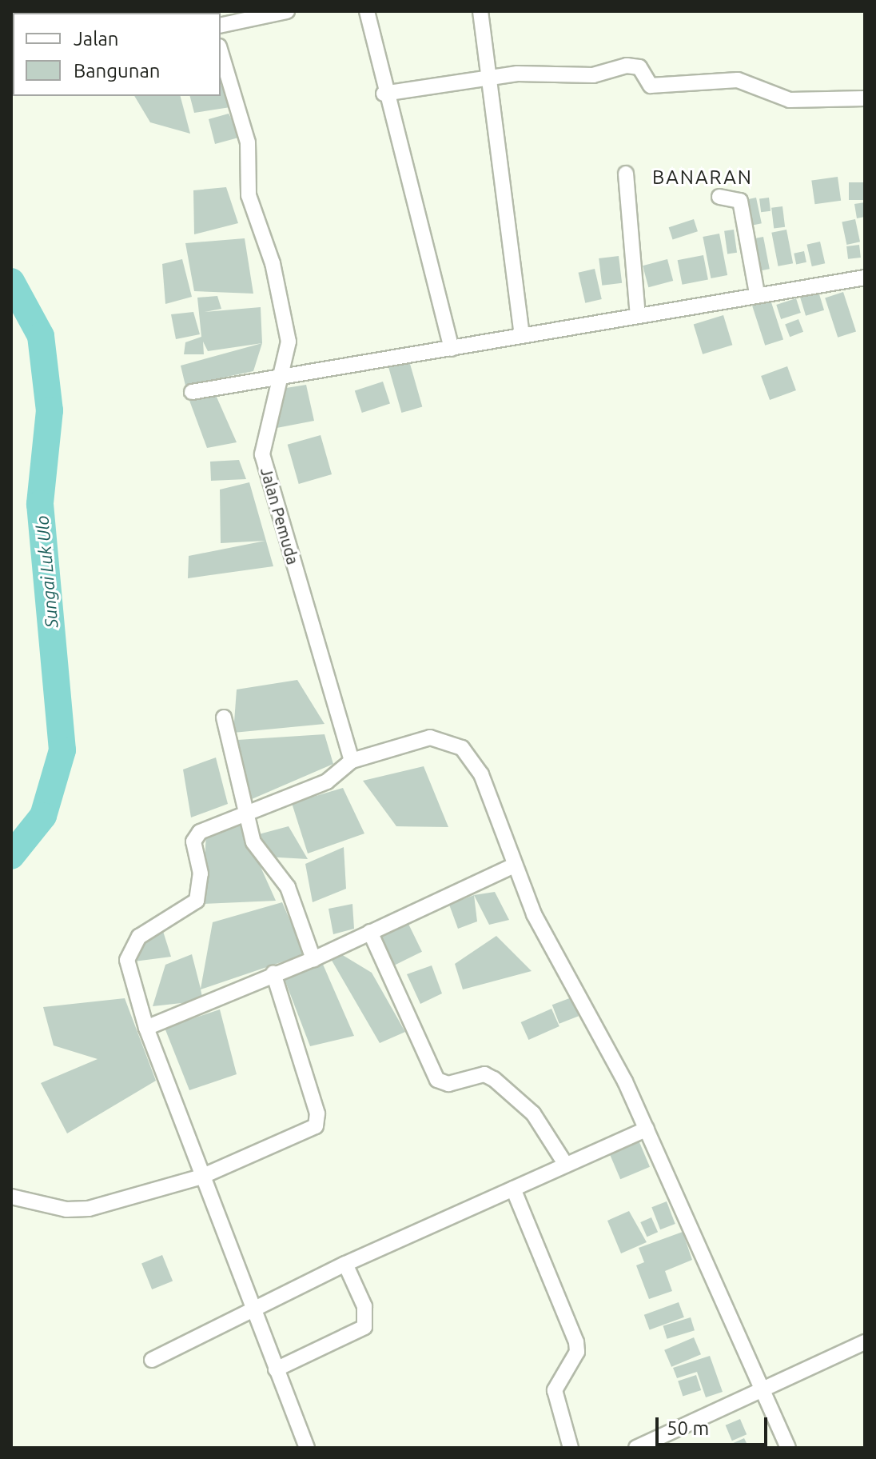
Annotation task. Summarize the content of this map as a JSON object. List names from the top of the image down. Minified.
{"streets":{"street":["Jalan Pemuda"]},"districts":["BANARAN"],"water":["Sungai Luk Ulo"],"legend":["Jalan","Bangunan"],"scale_bar":"50 m"}
